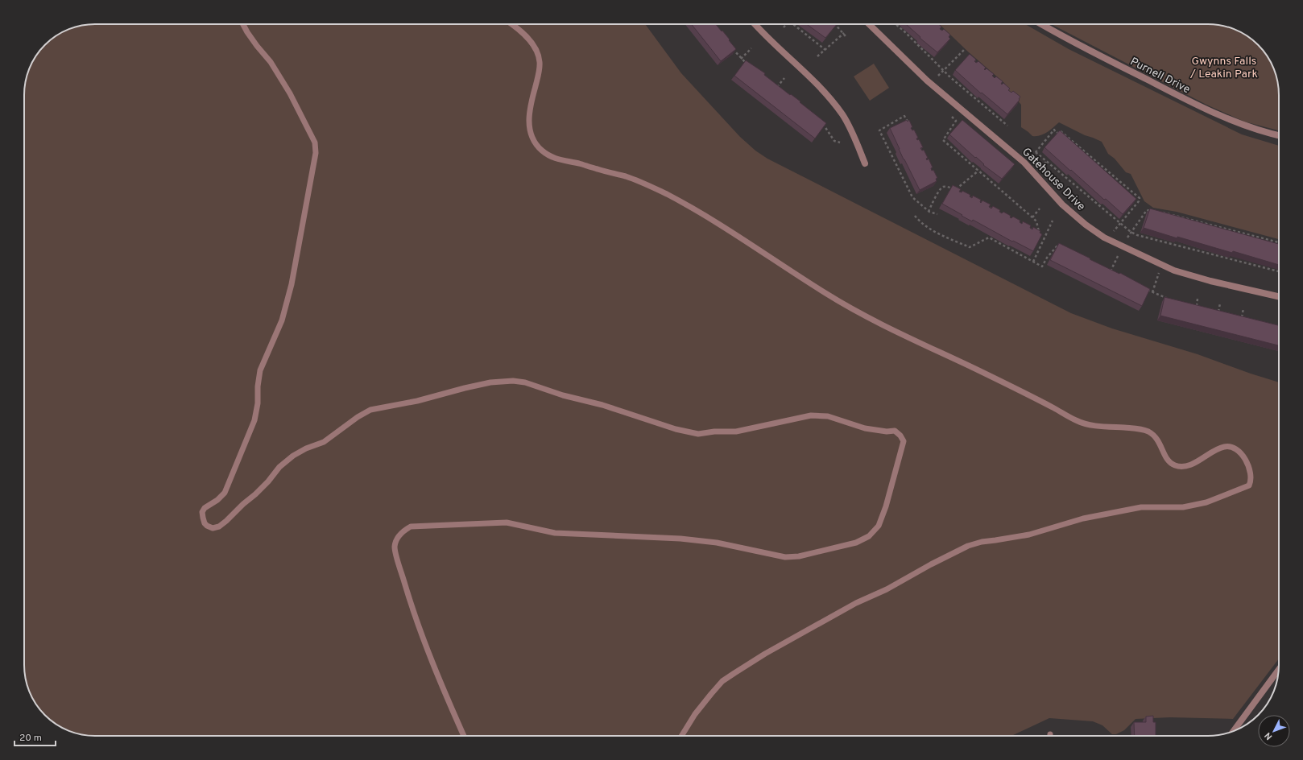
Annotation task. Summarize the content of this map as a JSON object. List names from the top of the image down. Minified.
{"streets":{"street":["Purnell Drive","Gatehouse Drive"]},"parks":["Gwynns Falls / Leakin Park"],"scale_bar":"20 m","north":"bottom left"}
